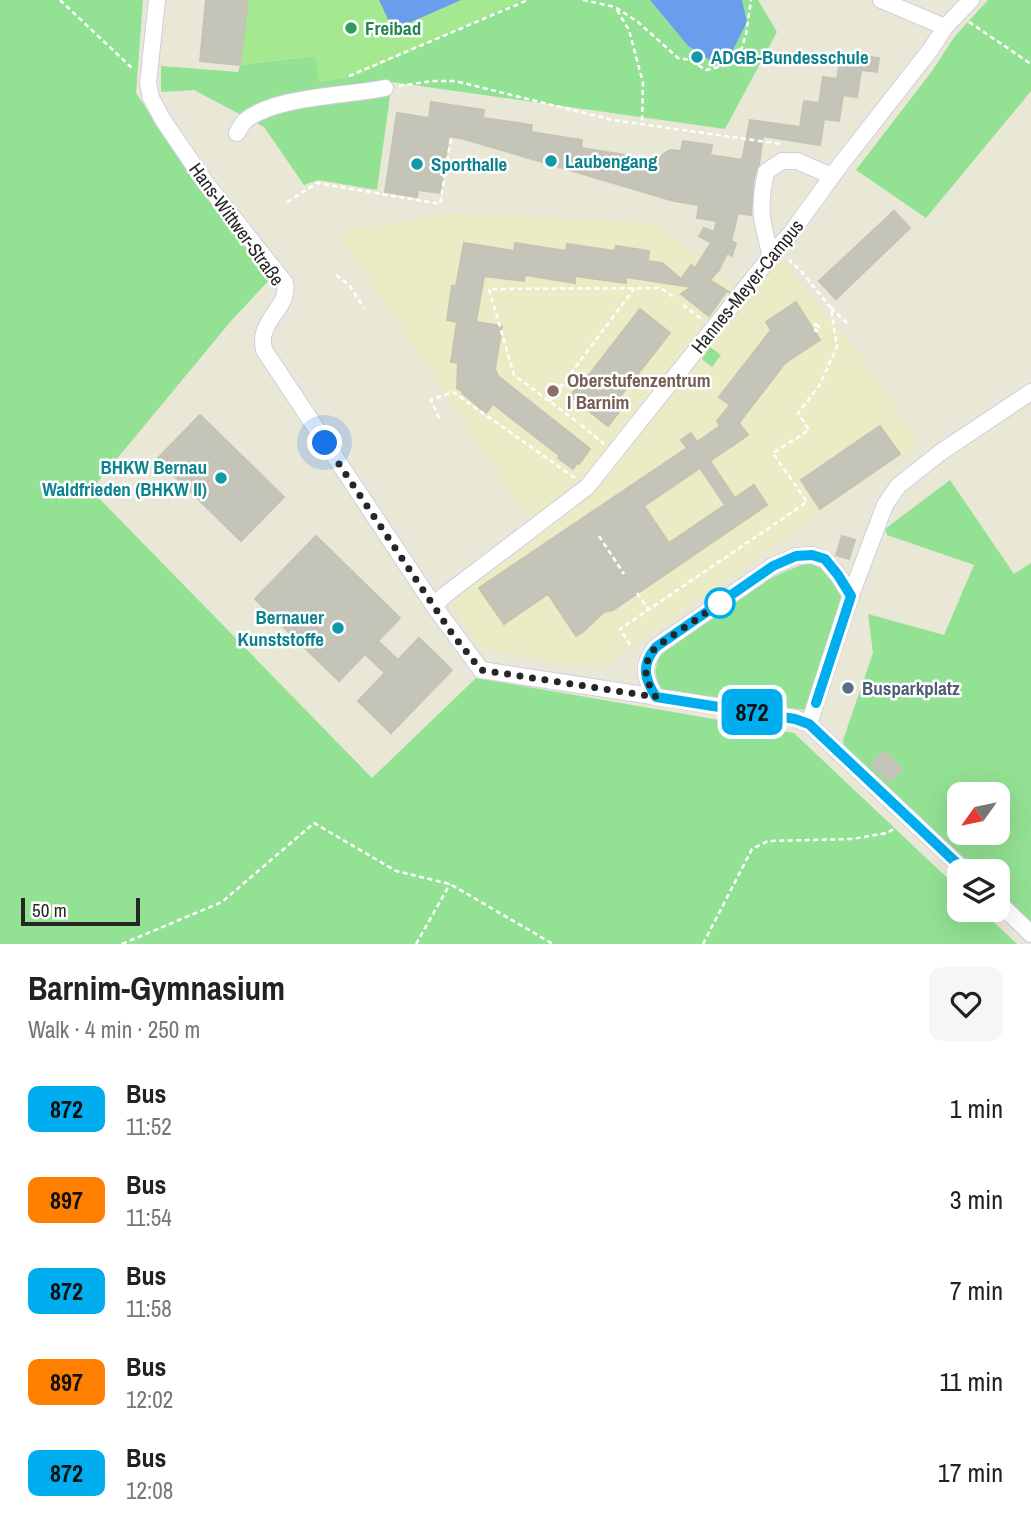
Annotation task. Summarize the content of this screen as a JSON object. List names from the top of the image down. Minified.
{"streets":{"street":["Hans-Wittwer-Straße","Hannes-Meyer-Campus"]},"crossings":[["Hans-Wittwer-Straße","Hannes-Meyer-Campus"]],"places":["Freibad","ADGB-Bundesschule","Laubengang","Sporthalle","Oberstufenzentrum I Barnim","BHKW Bernau Waldfrieden (BHKW II)","Bernauer Kunststoffe","Busparkplatz"],"lines":["bus line 872"],"scale_bar":"50 m","north":"bottom left","page":{"on_map":"872","scale":"50 m","heading":["Barnim-Gymnasium","Walk · 4 min · 250 m"],"list":[{"mark":"872","name":"Bus","note":"11:52","value":"1 min"},{"mark":"897","name":"Bus","note":"11:54","value":"3 min"},{"mark":"872","name":"Bus","note":"11:58","value":"7 min"},{"mark":"897","name":"Bus","note":"12:02","value":"11 min"},{"mark":"872","name":"Bus","note":"12:08","value":"17 min"}]}}
